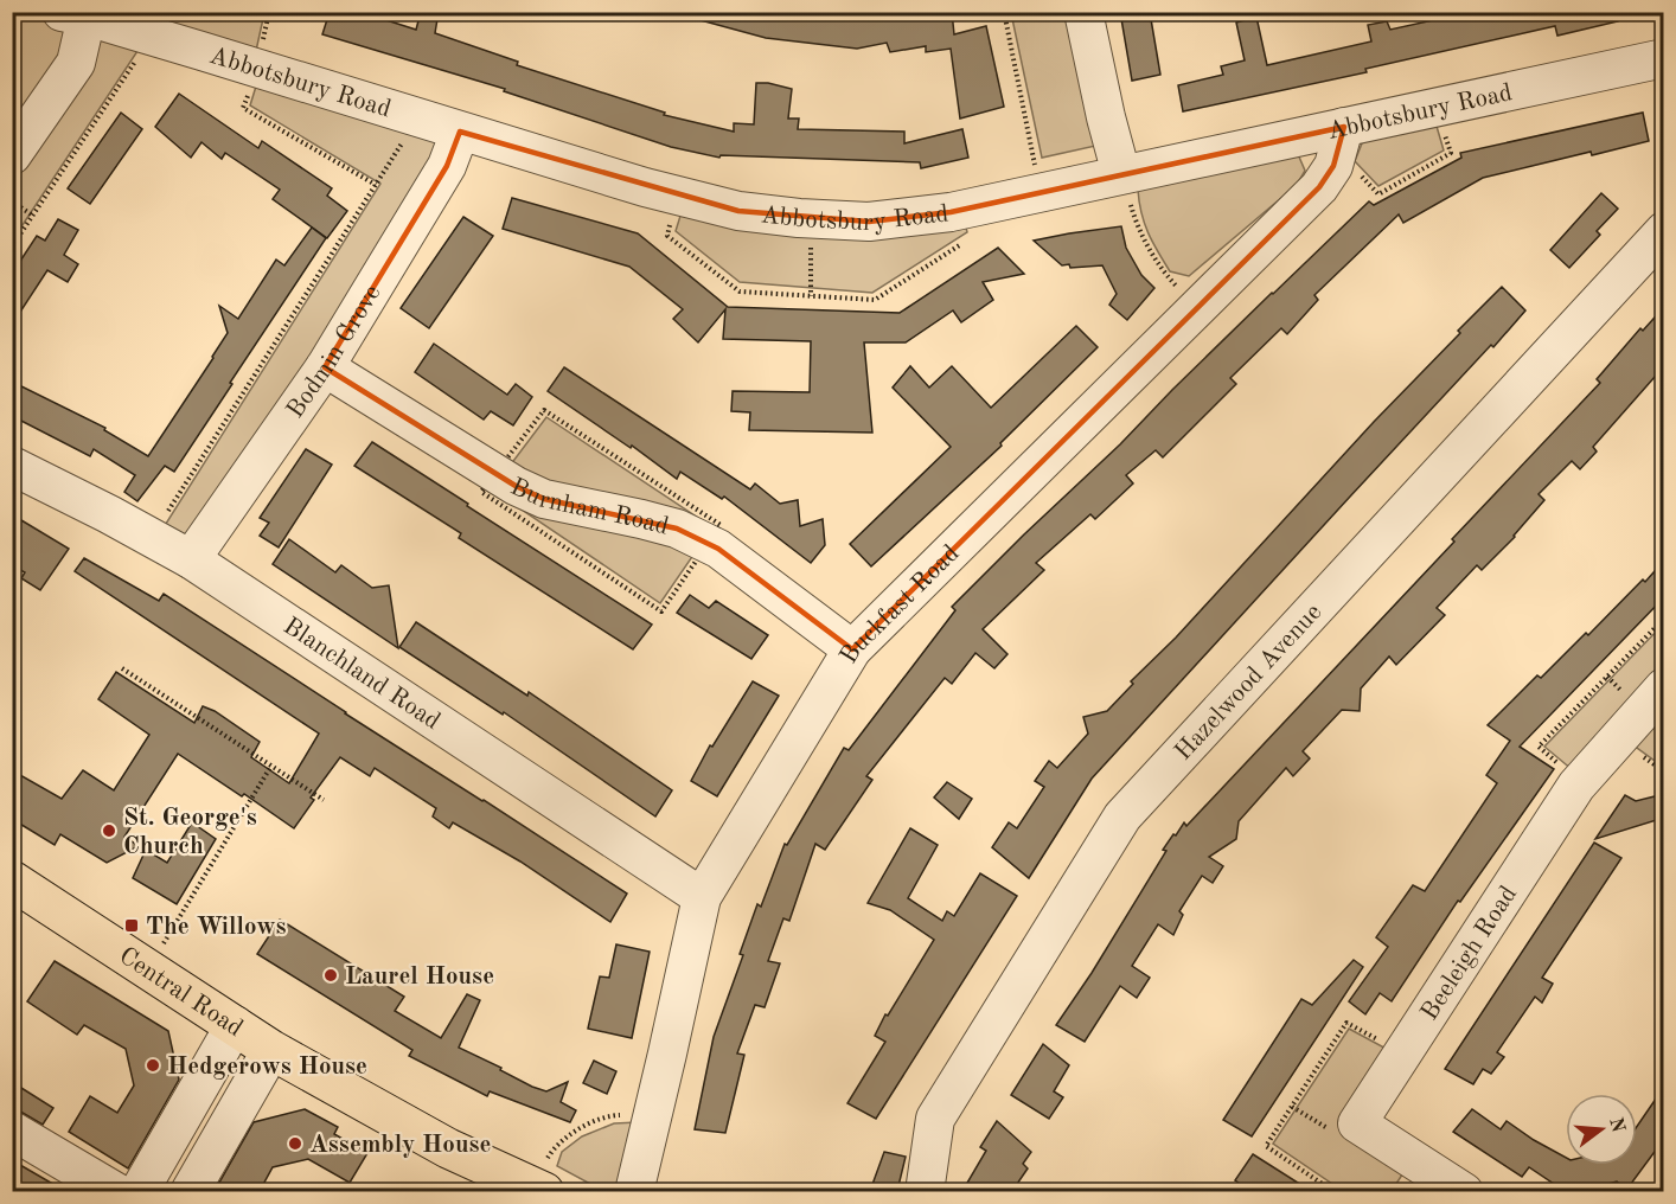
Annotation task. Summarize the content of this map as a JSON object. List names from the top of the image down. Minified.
{"streets":{"main road":["Central Road"],"street":["Abbotsbury Road","Bodmin Grove","Burnham Road","Buckfast Road","Blanchland Road","Hazelwood Avenue","Beeleigh Road"]},"crossings":[["Abbotsbury Road","Bodmin Grove"],["Abbotsbury Road","Buckfast Road"],["Bodmin Grove","Burnham Road"],["Bodmin Grove","Blanchland Road"],["Burnham Road","Buckfast Road"],["Buckfast Road","Blanchland Road"]],"places":{"other":["St. George's Church","Laurel House","Hedgerows House","Assembly House"],"transit":["The Willows"]},"north":"right"}
